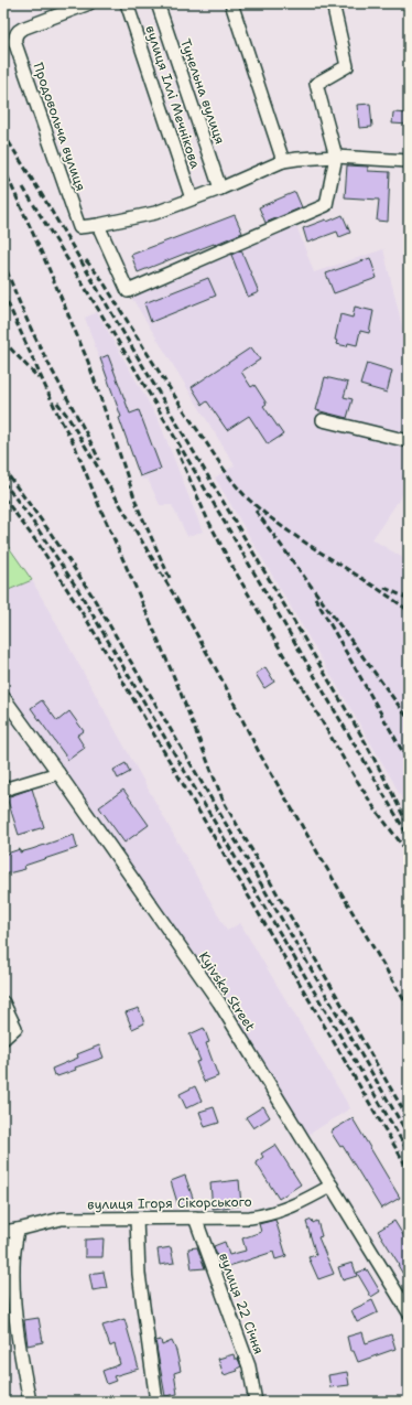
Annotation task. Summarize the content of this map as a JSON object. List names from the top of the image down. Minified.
{"streets":{"street":["Тунельна вулиця","вулиця Іллі Мечнікова","Продовольча вулиця","Kyivska Street","вулиця Ігоря Сікорського","вулиця 22 Січня"]},"crossings":[["Kyivska Street","вулиця Ігоря Сікорського"],["вулиця Ігоря Сікорського","вулиця 22 Січня"]]}
